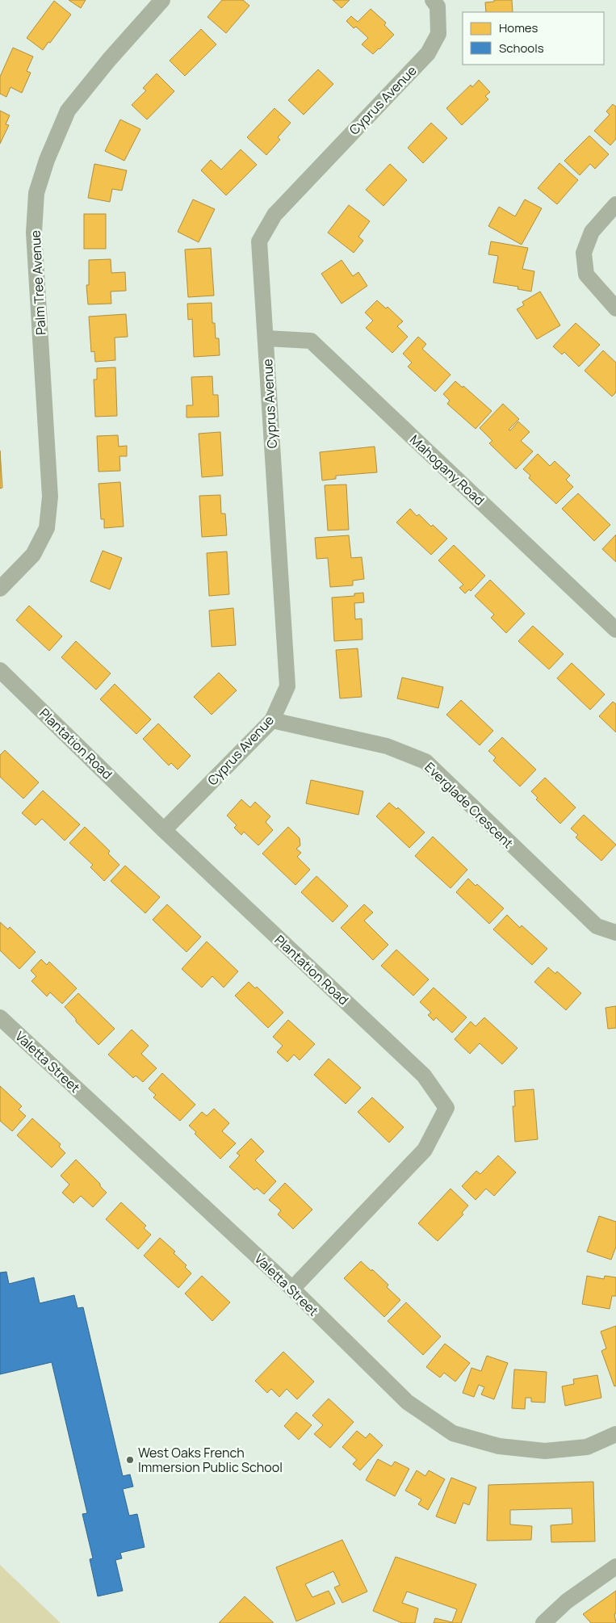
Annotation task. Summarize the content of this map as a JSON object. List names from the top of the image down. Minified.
{"streets":{"street":["Cyprus Avenue","Palm Tree Avenue","Mahogany Road","Plantation Road","Everglade Crescent","Valetta Street"]},"crossings":[["Cyprus Avenue","Mahogany Road"],["Cyprus Avenue","Plantation Road"],["Cyprus Avenue","Everglade Crescent"],["Plantation Road","Valetta Street"]],"places":["West Oaks French Immersion Public School"],"legend":["Homes","Schools"]}
